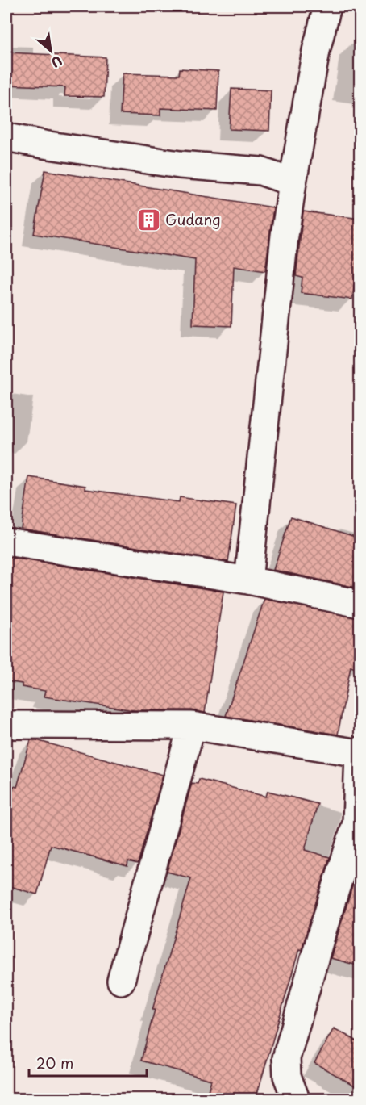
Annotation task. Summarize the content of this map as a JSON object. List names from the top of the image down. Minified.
{"places":{"building":["Gudang"]},"scale_bar":"20 m","north":"bottom right"}
